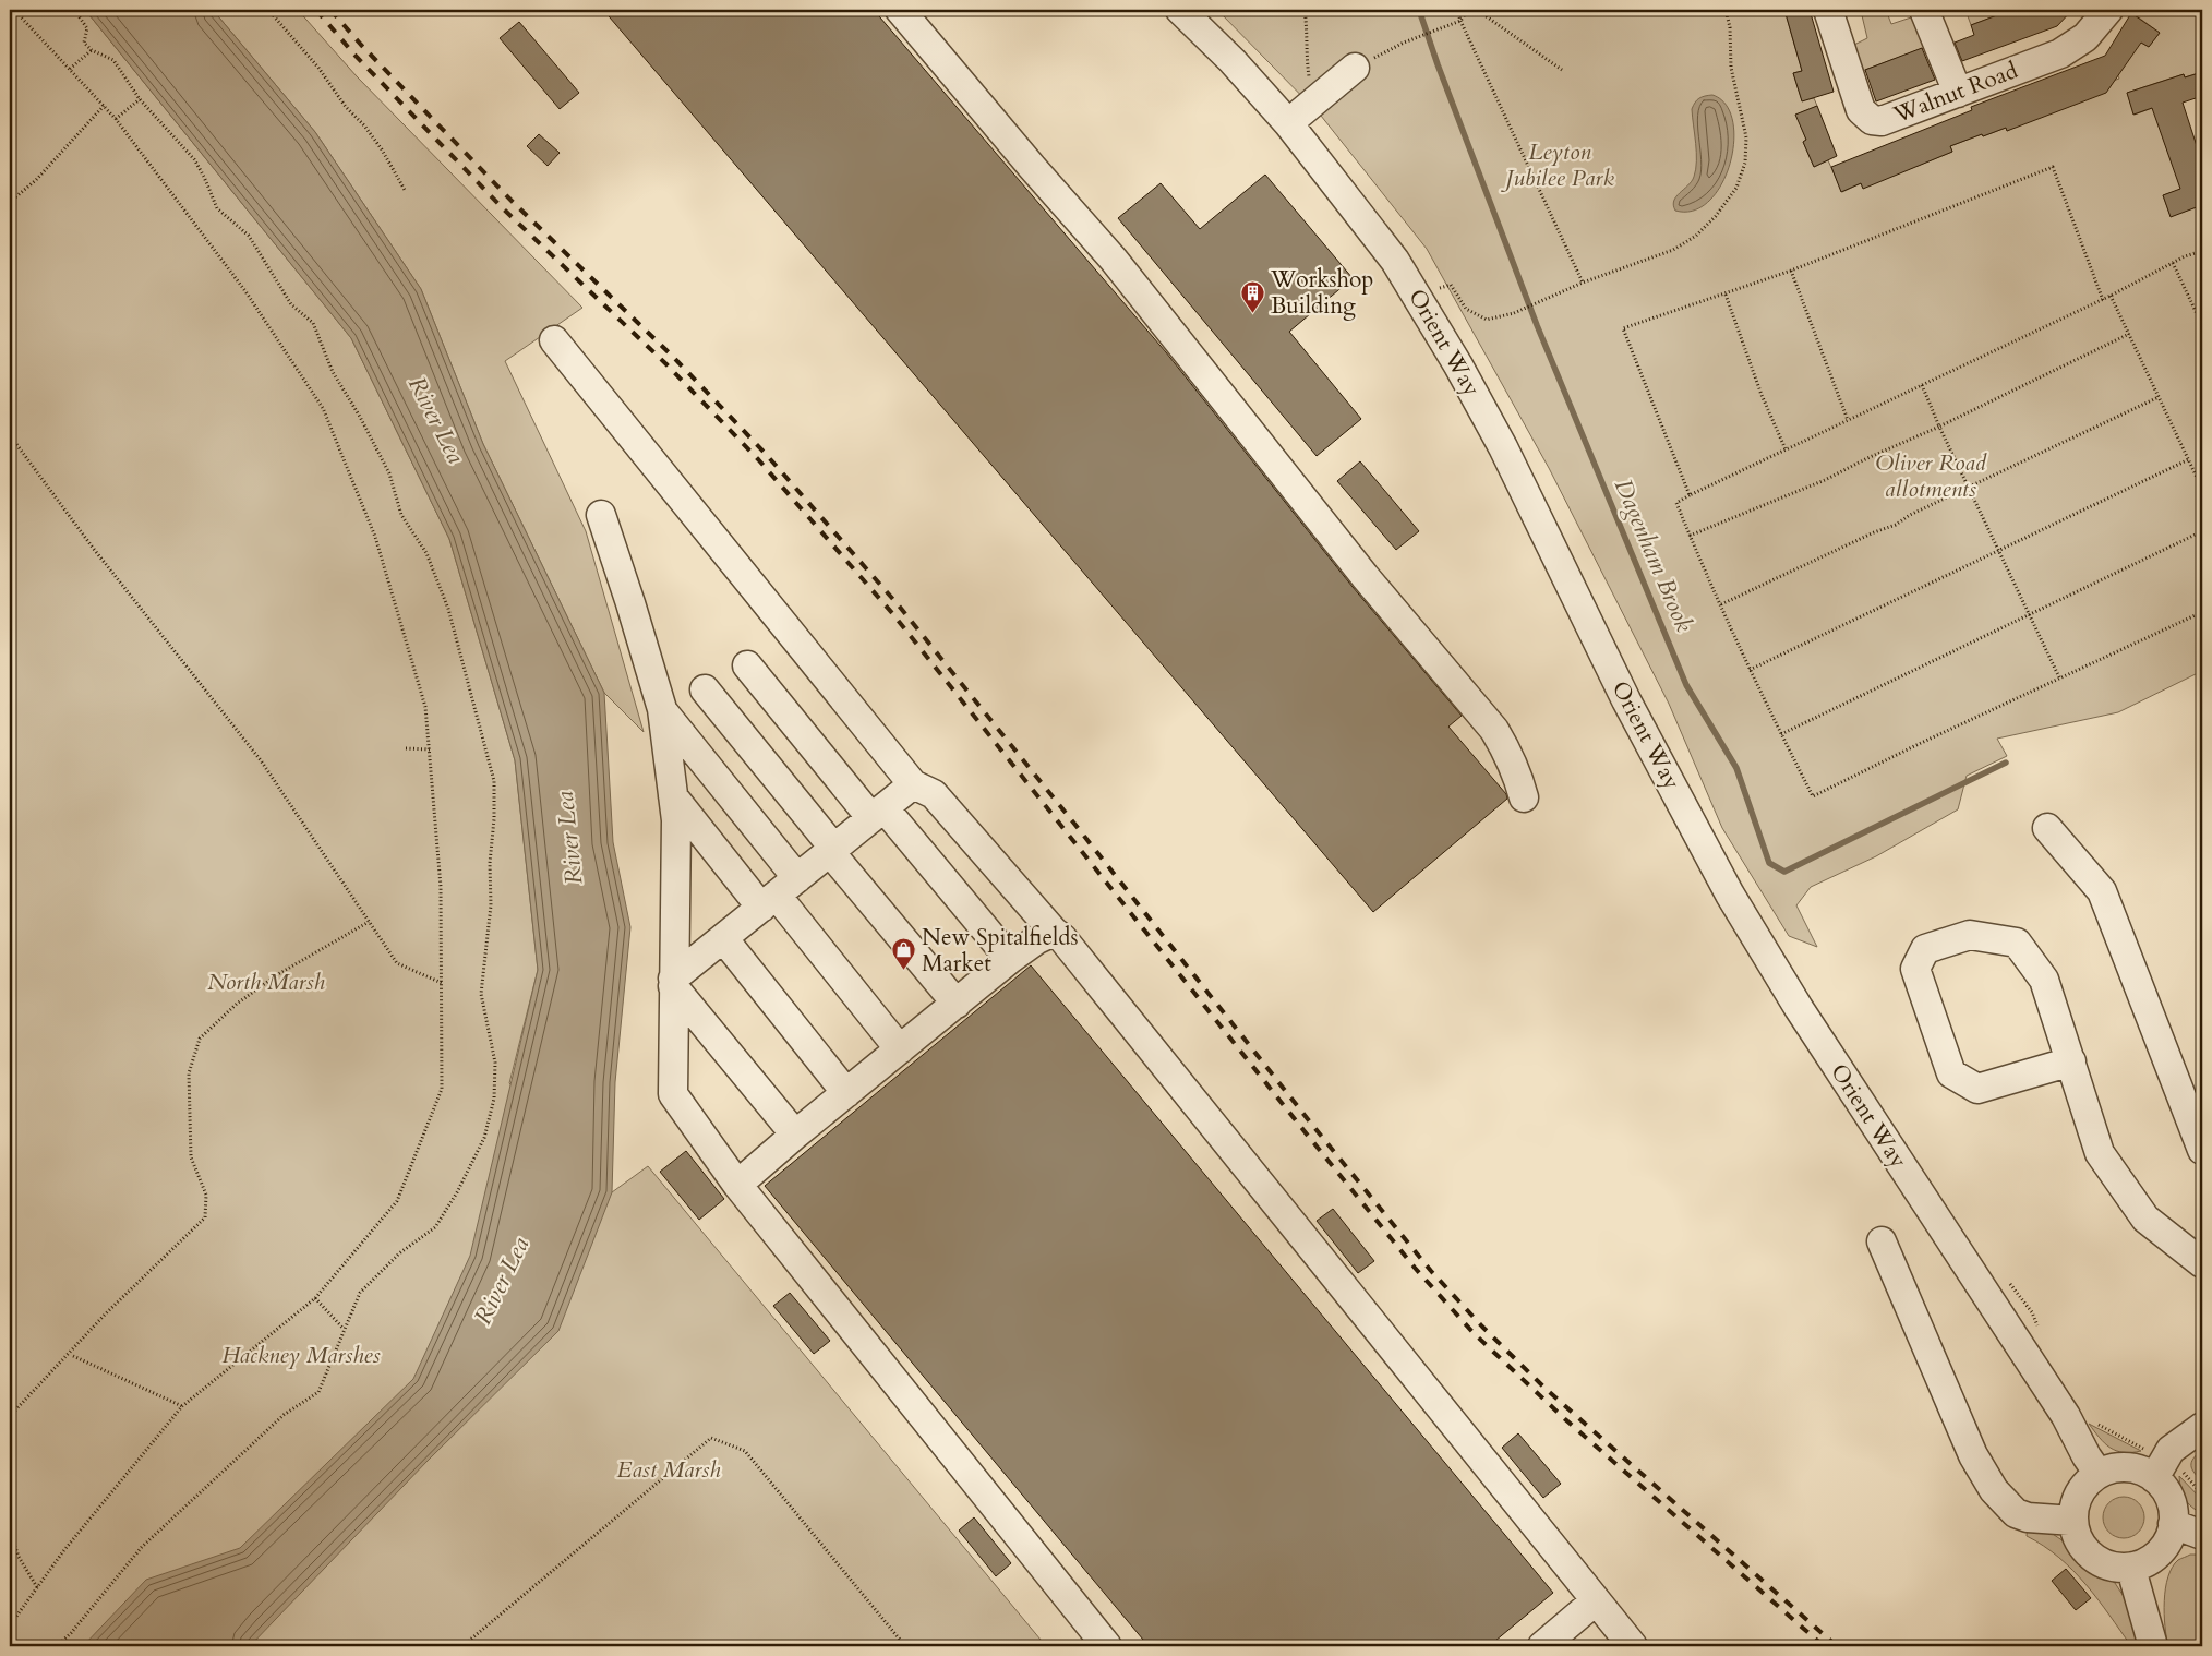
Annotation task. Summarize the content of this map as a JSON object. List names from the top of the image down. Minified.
{"streets":{"street":["Walnut Road","Orient Way"]},"water":["River Lea","Dagenham Brook"],"parks":["Leyton Jubilee Park","Oliver Road allotments","North Marsh","Hackney Marshes","East Marsh"],"places":{"building":["Workshop Building"],"shop":["New Spitalfields Market"]}}
